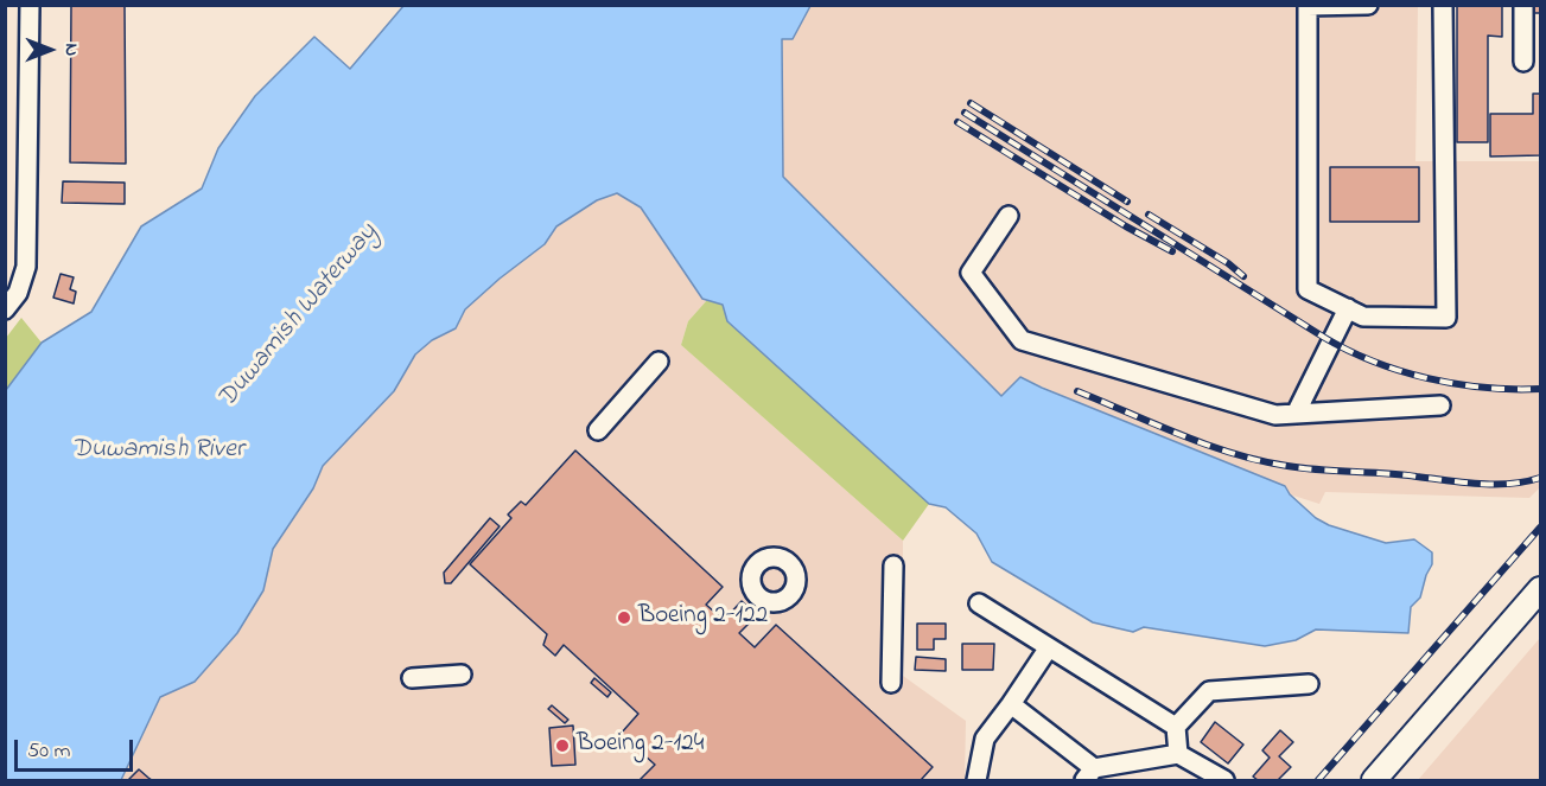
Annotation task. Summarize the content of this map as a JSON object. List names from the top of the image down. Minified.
{"water":["Duwamish Waterway","Duwamish River"],"places":["Boeing 2-122","Boeing 2-124"],"scale_bar":"50 m","north":"right"}
